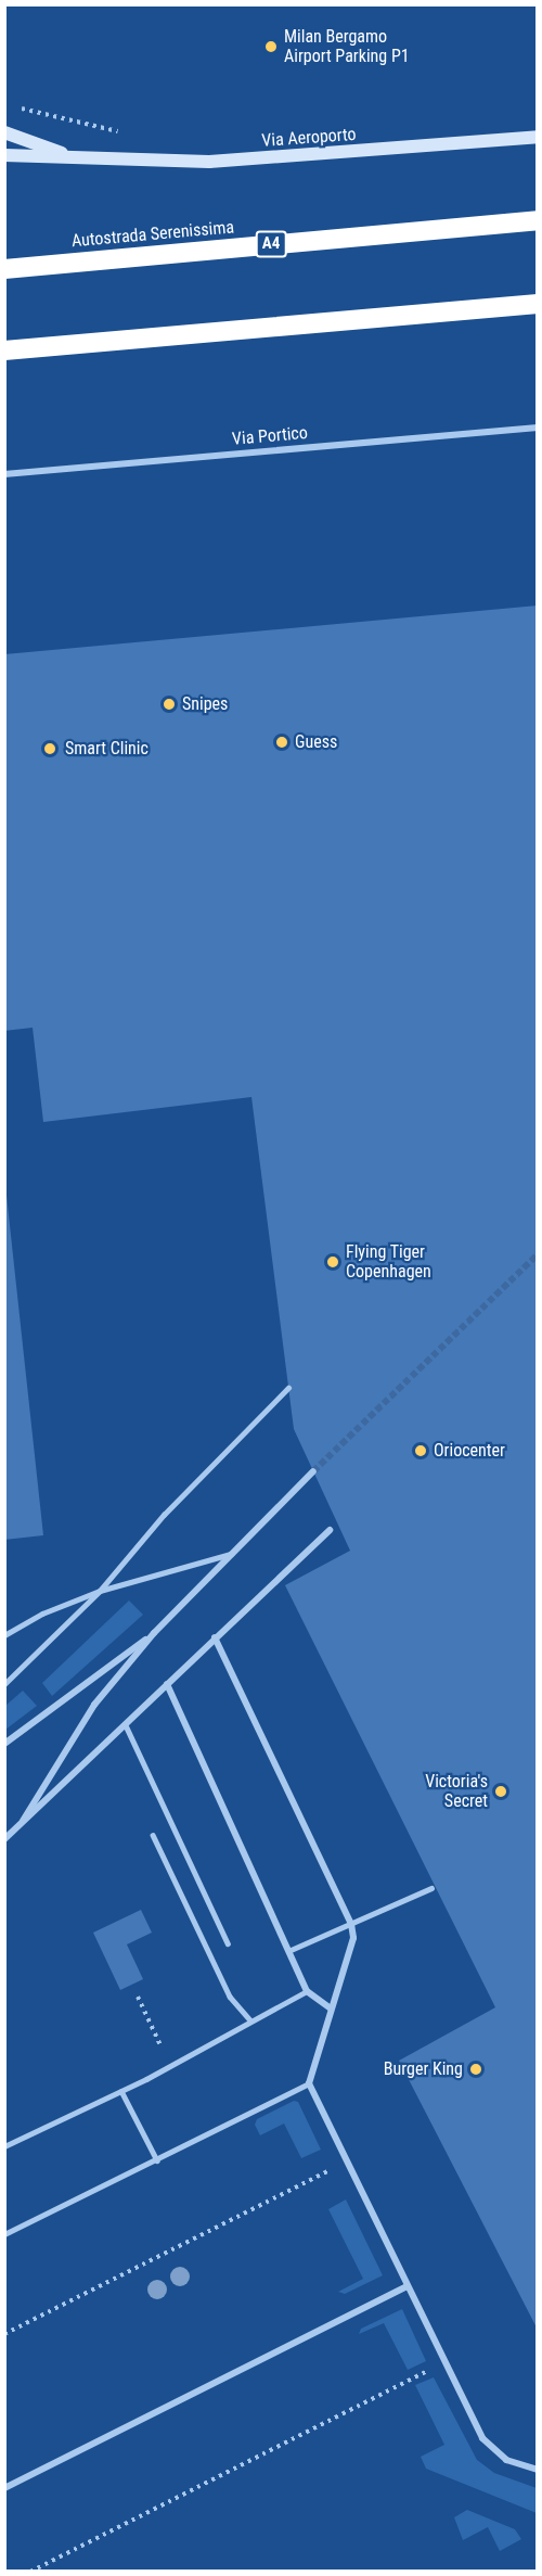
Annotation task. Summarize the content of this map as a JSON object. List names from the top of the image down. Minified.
{"streets":{"highway":["Autostrada Serenissima","A4"],"main road":["Via Aeroporto"],"street":["Via Portico"]},"places":["Milan Bergamo Airport Parking P1","Snipes","Guess","Smart Clinic","Flying Tiger Copenhagen","Oriocenter","Victoria's Secret","Burger King"]}
